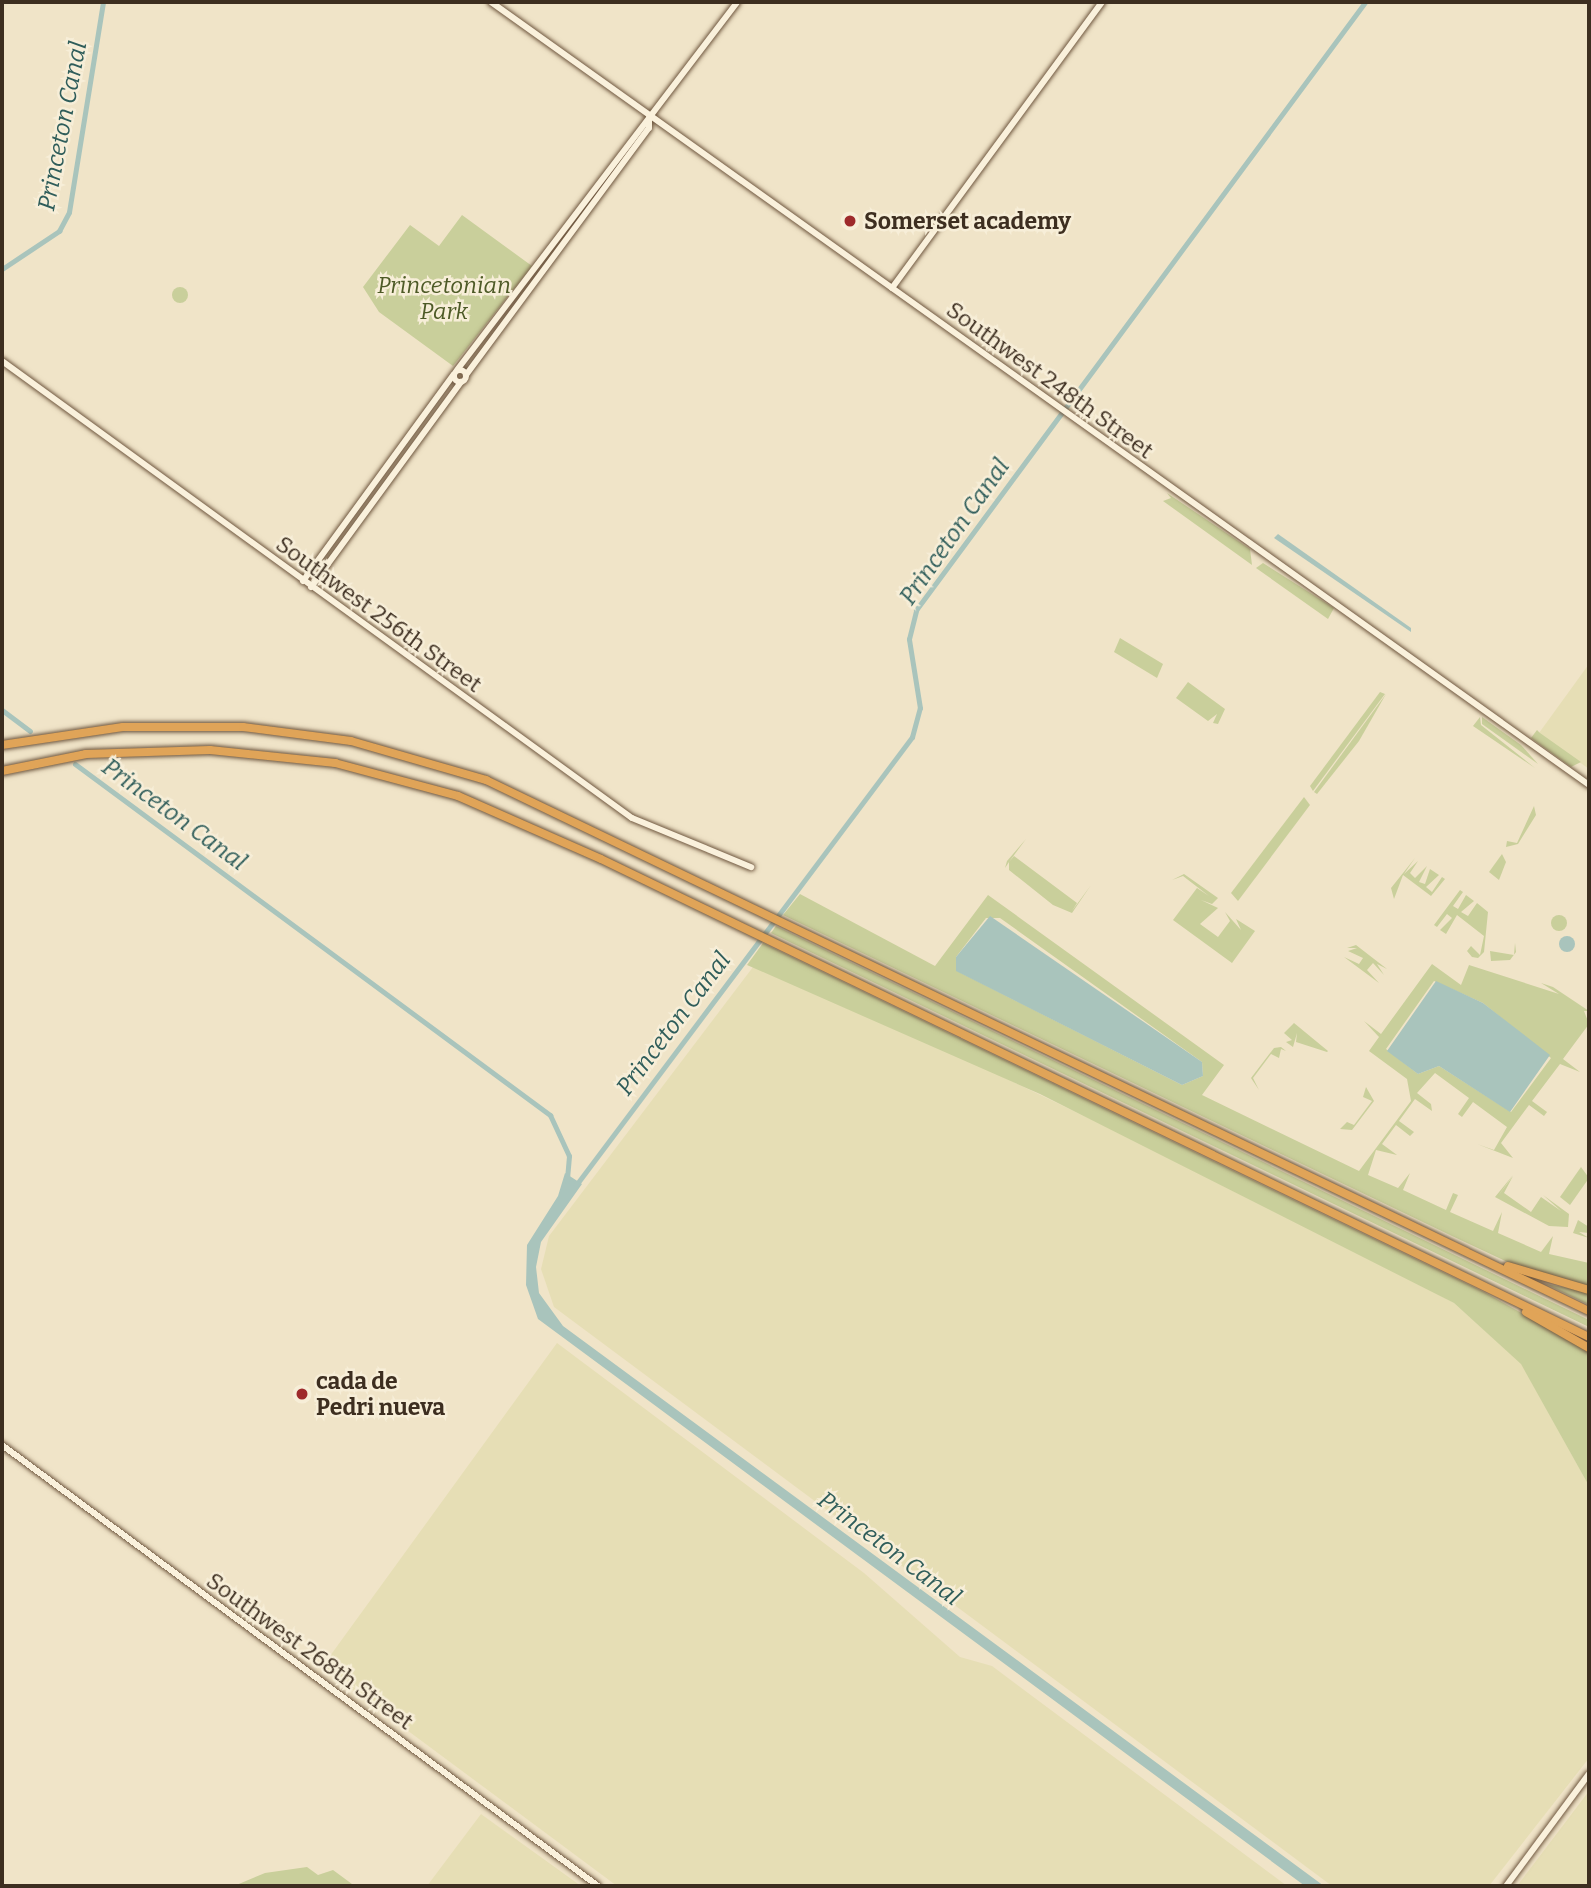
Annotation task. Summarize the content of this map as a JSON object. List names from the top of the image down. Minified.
{"streets":{"street":["Southwest 248th Street","Southwest 256th Street","Southwest 268th Street"]},"water":["Princeton Canal"],"parks":["Princetonian Park"],"places":["Somerset academy","cada de Pedri nueva"]}
